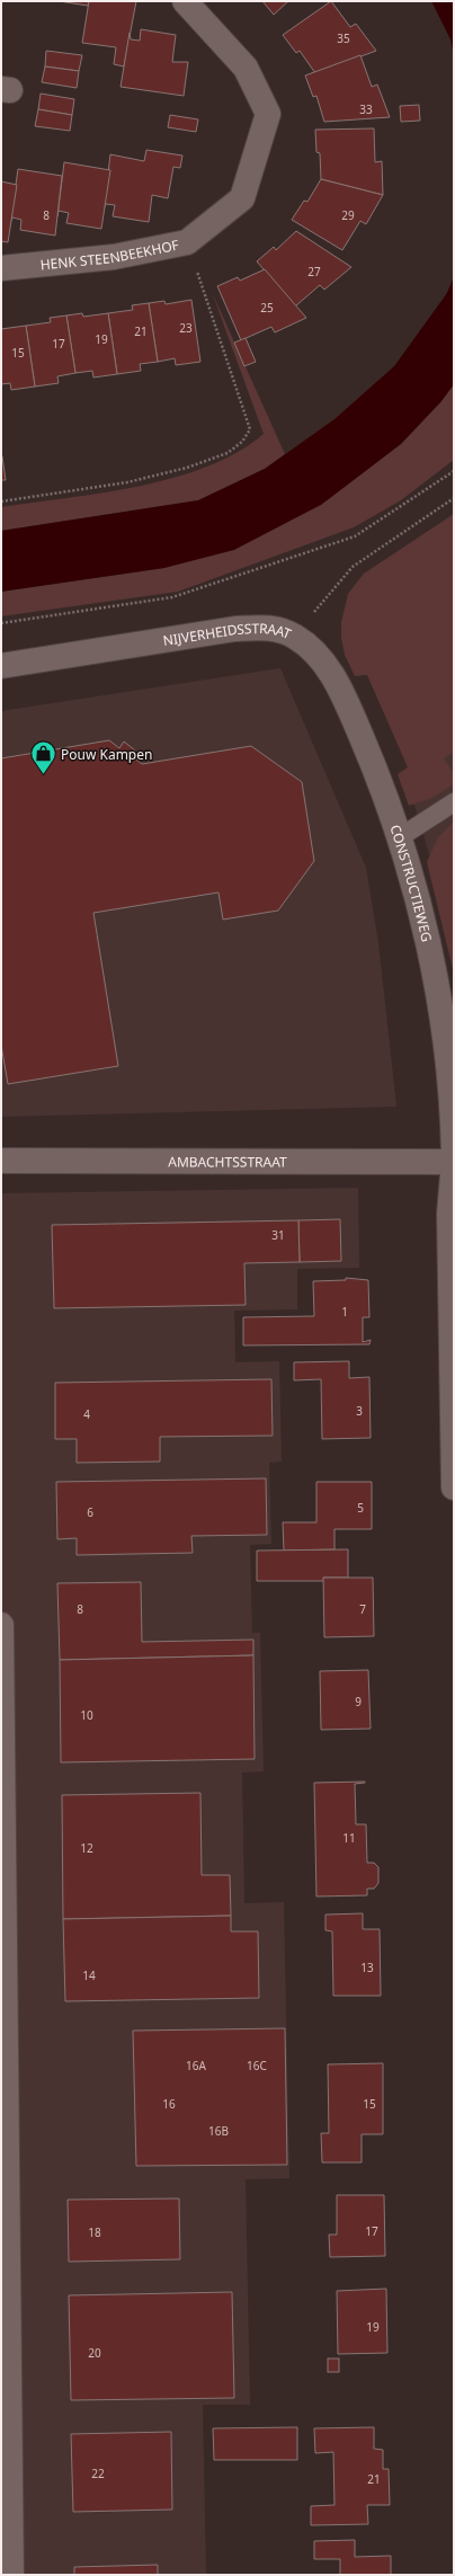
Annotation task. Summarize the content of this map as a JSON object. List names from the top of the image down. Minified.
{"streets":{"street":["HENK STEENBEEKHOF","NIJVERHEIDSSTRAAT","CONSTRUCTIEWEG","AMBACHTSSTRAAT"]},"crossings":[["NIJVERHEIDSSTRAAT","CONSTRUCTIEWEG"]],"places":{"shop":["Pouw Kampen"]},"house_numbers":["35","33","8","29","27","25","23","21","19","17","15","31","1","3","4","5","6","8","7","9","10","11","12","13","14","16A","16C","16","15","16B","17","18","19","20","22","21"]}
